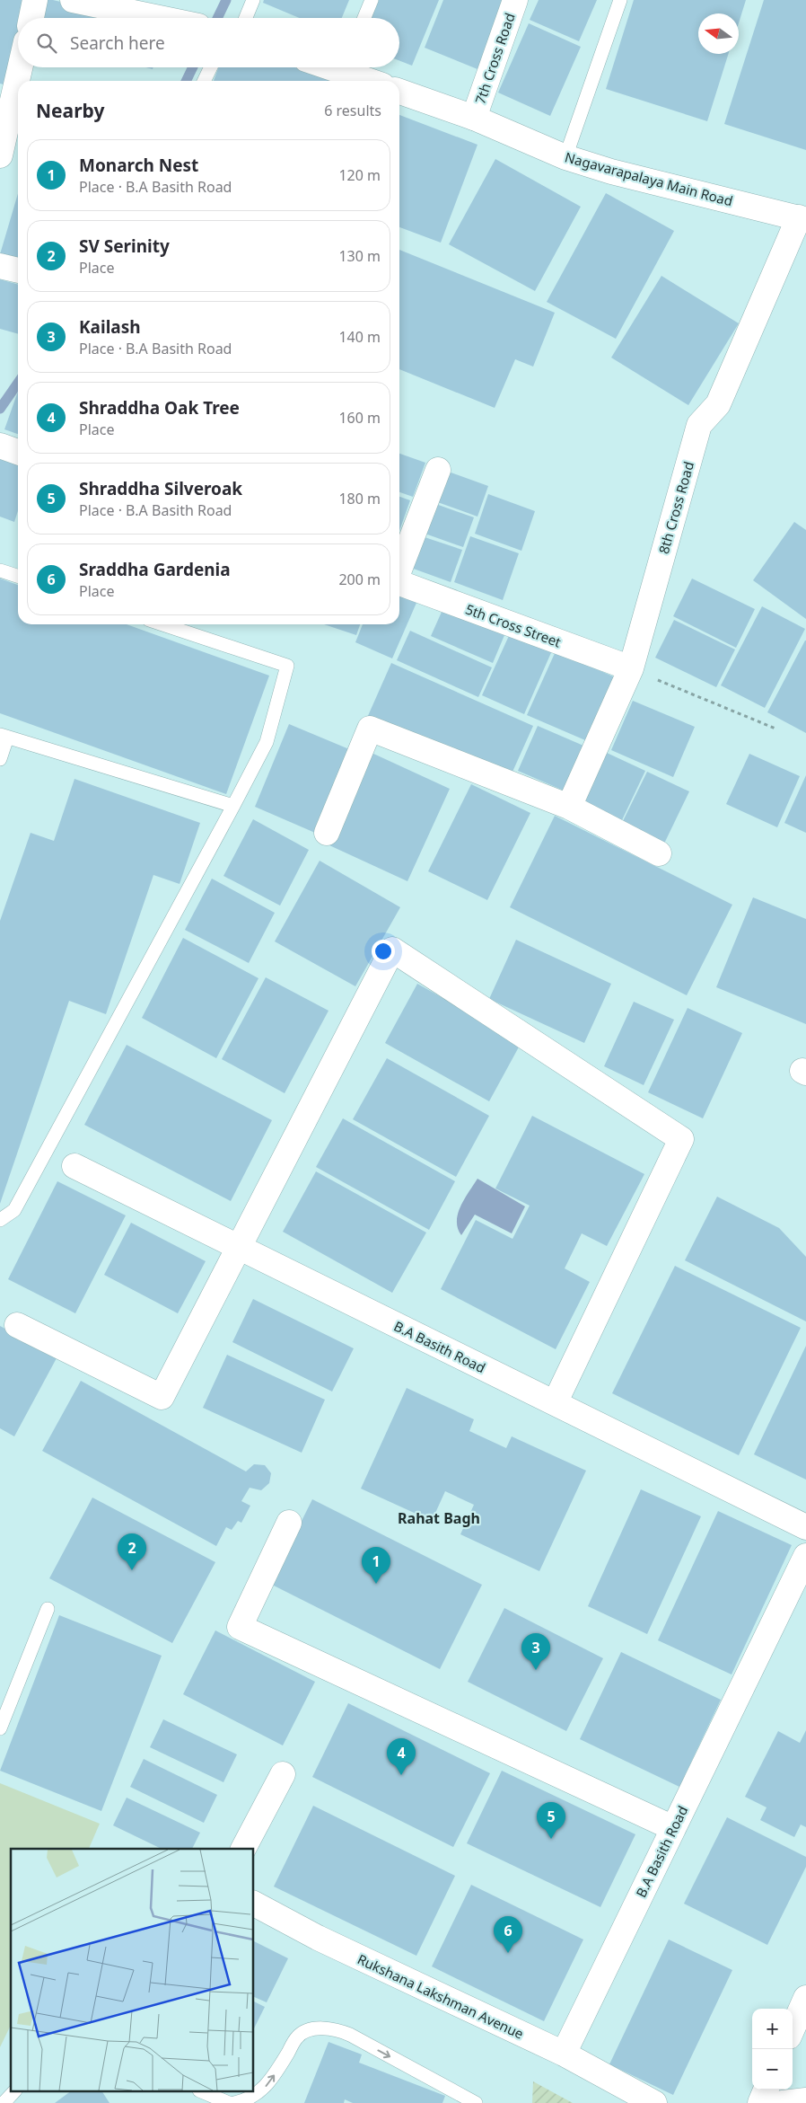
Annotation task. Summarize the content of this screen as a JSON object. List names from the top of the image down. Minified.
{"streets":{"street":["7th Cross Road","Nagavarapalaya Main Road","8th Cross Road","5th Cross Street","B.A Basith Road","Rukshana Lakshman Avenue"]},"crossings":[["7th Cross Road","Nagavarapalaya Main Road"],["Nagavarapalaya Main Road","8th Cross Road"],["8th Cross Road","5th Cross Street"],["B.A Basith Road","Rukshana Lakshman Avenue"]],"districts":["Rahat Bagh"],"north":"left","page":{"search":"Search here","heading":["Nearby","6 results"],"list":[{"mark":"1","name":"Monarch Nest","note":"Place · B.A Basith Road","value":"120 m"},{"mark":"2","name":"SV Serinity","note":"Place","value":"130 m"},{"mark":"3","name":"Kailash","note":"Place · B.A Basith Road","value":"140 m"},{"mark":"4","name":"Shraddha Oak Tree","note":"Place","value":"160 m"},{"mark":"5","name":"Shraddha Silveroak","note":"Place · B.A Basith Road","value":"180 m"},{"mark":"6","name":"Sraddha Gardenia","note":"Place","value":"200 m"}],"pins":["2","1","3","4","5","6"],"map_buttons":["+","−"]}}
